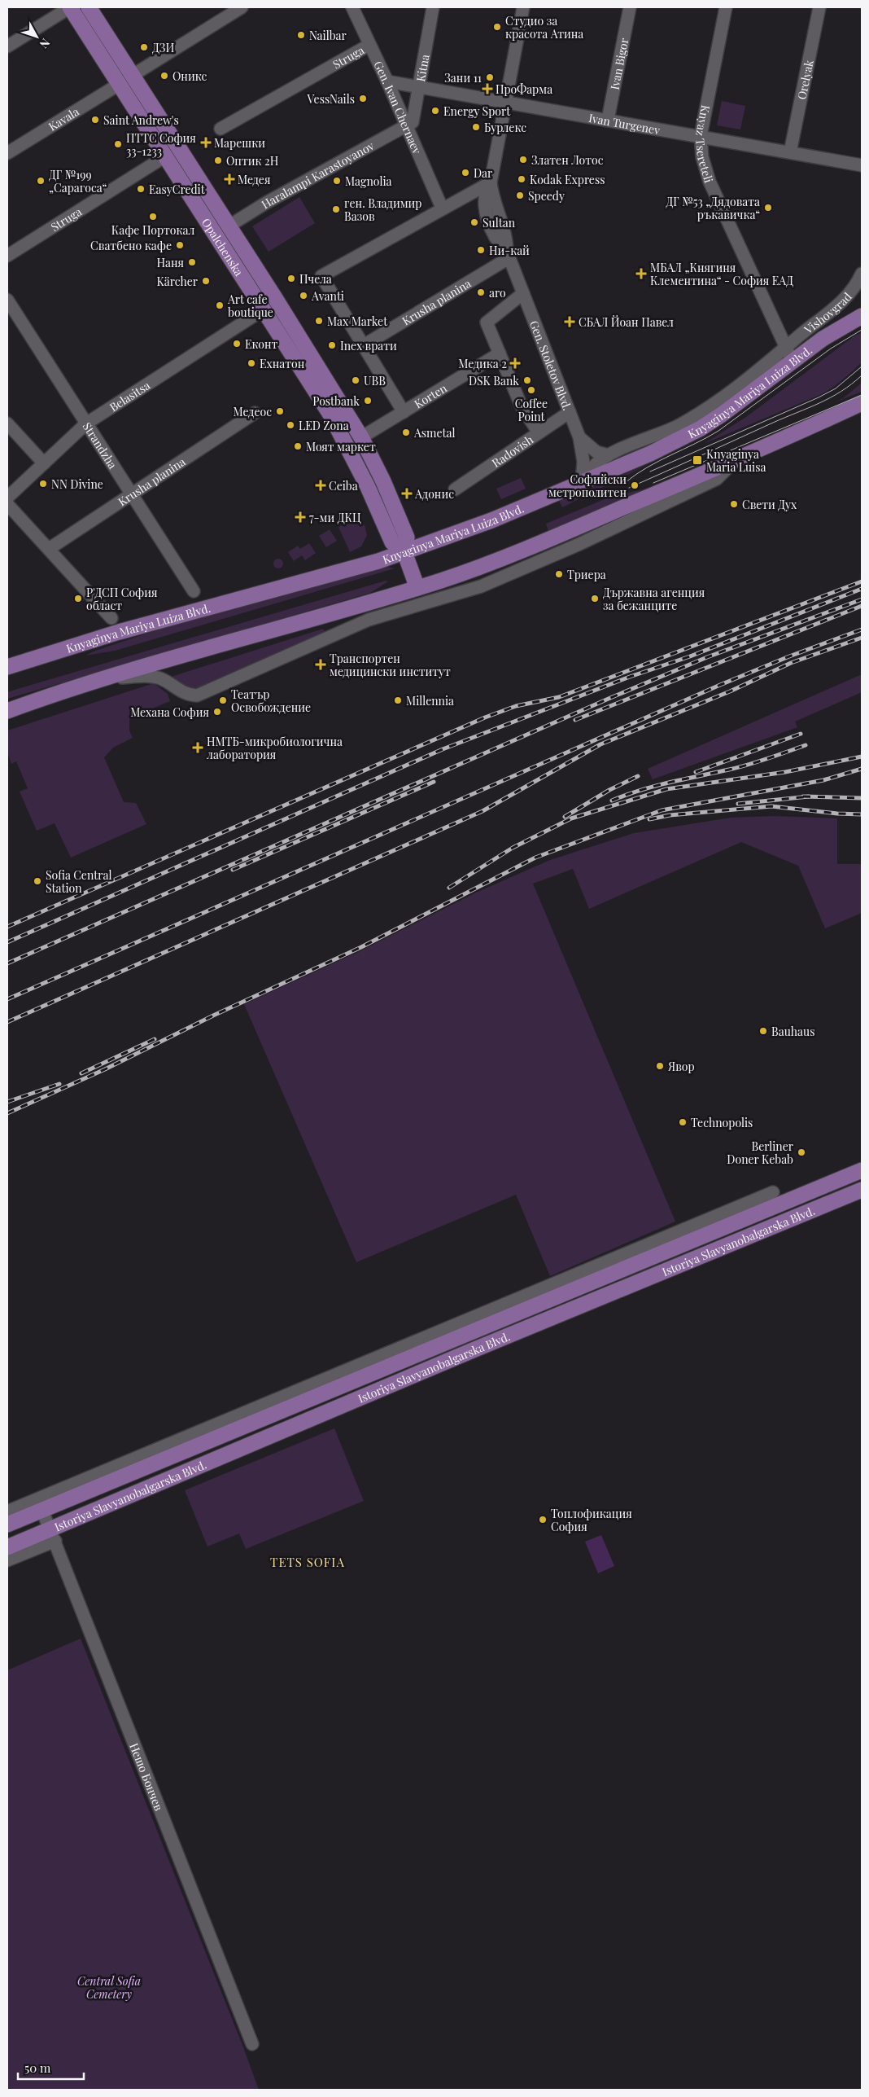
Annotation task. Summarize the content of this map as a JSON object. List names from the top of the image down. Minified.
{"streets":{"main road":["Opalchenska","Knyaginya Mariya Luiza Blvd.","Istoriya Slavyanobalgarska Blvd."],"street":["Struga","Ivan Bigor","Kitna","Orelyak","Gen. Ivan Chernaev","Kavala","Ivan Turgenev","Knyaz Tsereteli","Haralampi Karastoyanov","Krusha planina","Vishovgrad","Gen. Stoletov Blvd.","Belasitsa","Korten","Strandzha","Radovish","Нешо Бончев"]},"crossings":[["Struga","Gen. Ivan Chernaev"],["Struga","Opalchenska"],["Ivan Bigor","Ivan Turgenev"],["Kitna","Gen. Ivan Chernaev"],["Kitna","Ivan Turgenev"],["Kitna","Haralampi Karastoyanov"],["Orelyak","Ivan Turgenev"],["Gen. Ivan Chernaev","Ivan Turgenev"],["Gen. Ivan Chernaev","Haralampi Karastoyanov"],["Kavala","Opalchenska"],["Ivan Turgenev","Knyaz Tsereteli"],["Ivan Turgenev","Gen. Stoletov Blvd."],["Knyaz Tsereteli","Vishovgrad"],["Knyaz Tsereteli","Knyaginya Mariya Luiza Blvd."],["Haralampi Karastoyanov","Opalchenska"],["Opalchenska","Knyaginya Mariya Luiza Blvd."],["Opalchenska","Belasitsa"],["Opalchenska","Korten"],["Krusha planina","Gen. Stoletov Blvd."],["Krusha planina","Strandzha"],["Vishovgrad","Knyaginya Mariya Luiza Blvd."],["Gen. Stoletov Blvd.","Knyaginya Mariya Luiza Blvd."],["Gen. Stoletov Blvd.","Radovish"],["Belasitsa","Strandzha"],["Istoriya Slavyanobalgarska Blvd.","Нешо Бончев"]],"districts":["TETS SOFIA"],"parks":["Central Sofia Cemetery"],"places":{"other":["Студио за красота Атина","Nailbar","ДЗИ","Оникс","Зани 11","VessNails","Energy Sport","Saint Andrew's","Бурлекс","ПТТС София 33-1233","Златен Лотос","Оптик 2Н","Dar","Kodak Express","ДГ №199 „Сарагоса“","Magnolia","EasyCredit","Speedy","ДГ №53 „Дядовата ръкавичка“","ген. Владимир Вазов","Кафе Портокал","Sultan","Сватбено кафе","Ни-кай","Наня","Пчела","Kärcher","aro","Avanti","Art cafe boutique","Max Market","Еконт","Inex врати","Ехнатон","UBB","DSK Bank","Coffee Point","Postbank","Медеос","LED Zona","Asmetal","Моят маркет","NN Divine","Софийски метрополитен","Свети Дух","Триера","Р'ДСП София област","Държавна агенция за бежанците","Театър Освобождение","Millennia","Механа София","Sofia Central Station","Bauhaus","Явор","Technopolis","Berliner Doner Kebab","Топлофикация София"],"health":["ПроФарма","Марешки","Медея","МБАЛ „Княгиня Клементина“ - София ЕАД","СБАЛ Йоан Павел","Медика 2","Ceiba","Адонис","7-ми ДКЦ","Транспортен медицински институт","НМТБ-микробиологична лаборатория"],"transit":["Knyaginya Maria Luisa"]},"scale_bar":"50 m","north":"bottom right"}
